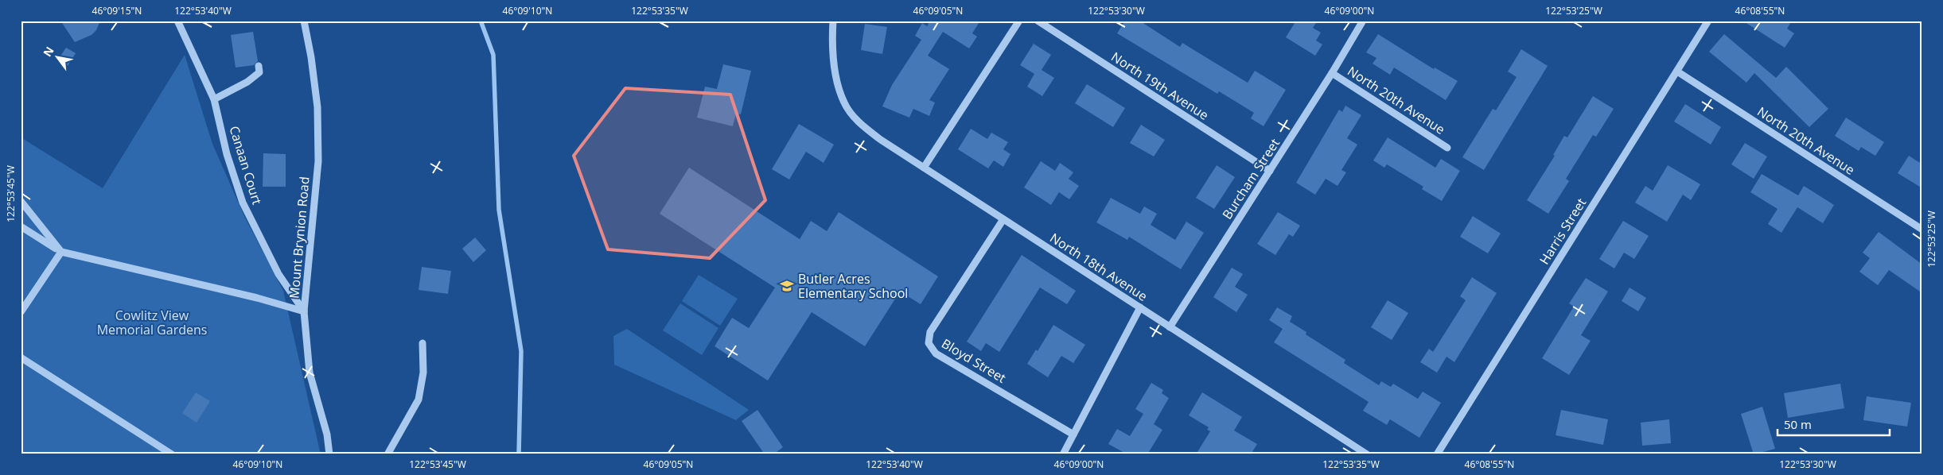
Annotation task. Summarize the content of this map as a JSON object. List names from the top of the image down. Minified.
{"streets":{"street":["North 19th Avenue","North 20th Avenue","Canaan Court","Burcham Street","Harris Street","Mount Brynion Road","North 18th Avenue","Bloyd Street"]},"crossings":[["North 19th Avenue","Burcham Street"],["North 20th Avenue","Burcham Street"],["North 20th Avenue","Harris Street"],["Canaan Court","Mount Brynion Road"],["Burcham Street","North 18th Avenue"],["North 18th Avenue","Bloyd Street"]],"parks":["Cowlitz View Memorial Gardens"],"places":{"school or university":["Butler Acres Elementary School"]},"scale_bar":"50 m","north":"top left","coordinates":["46°09'15\"N","122°53'40\"W","46°09'10\"N","122°53'35\"W","46°09'05\"N","122°53'30\"W","46°09'00\"N","122°53'25\"W","46°08'55\"N","122°53'45\"W"]}
